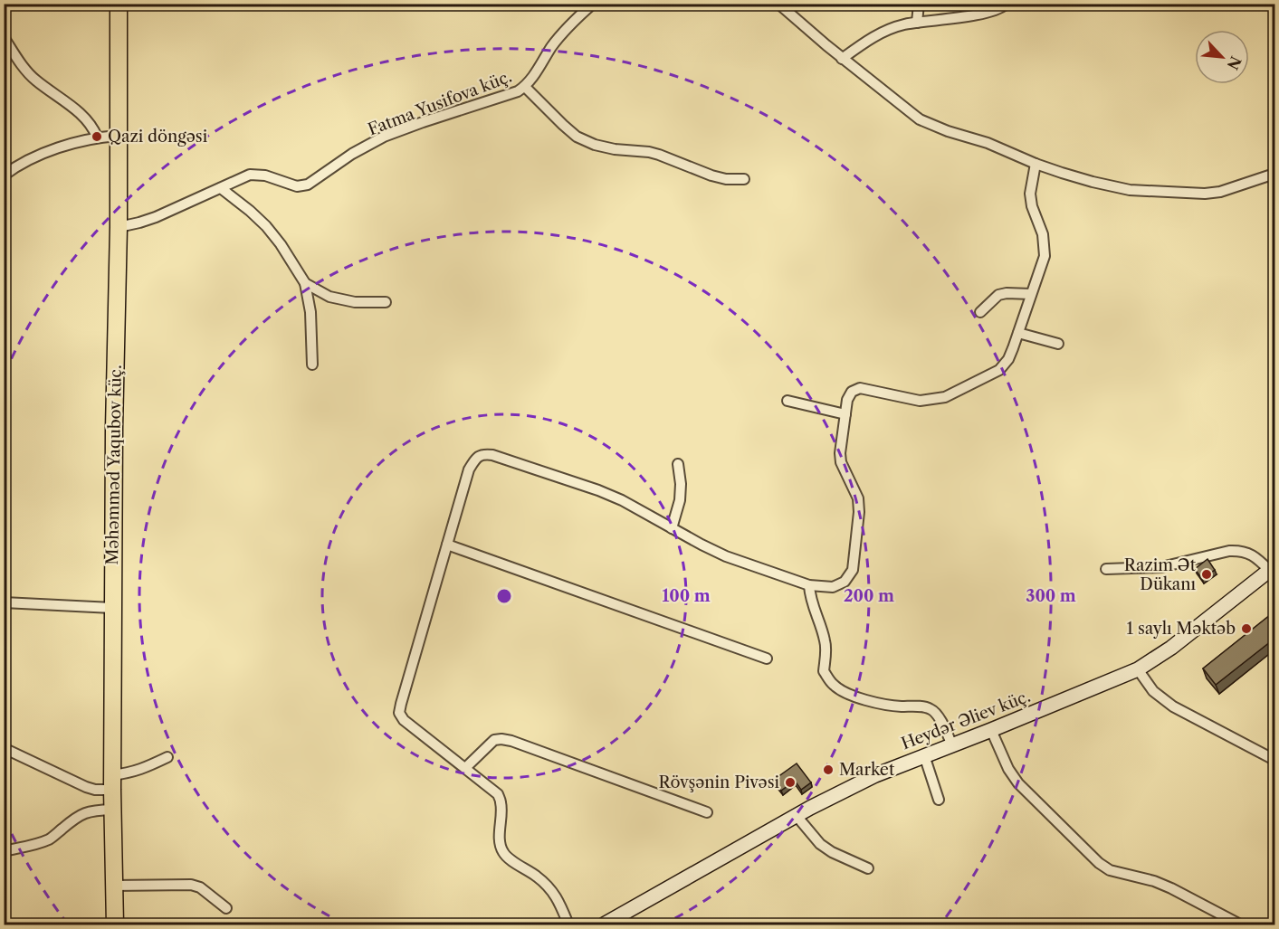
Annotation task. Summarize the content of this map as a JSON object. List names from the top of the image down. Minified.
{"streets":{"main road":["Məhəmməd Yaqubov küç.","Heydər Əliev küç."],"street":["Fatma Yusifova küç."]},"crossings":[["Fatma Yusifova küç.","Məhəmməd Yaqubov küç."]],"places":["Qazi döngəsi","Razim Ət Dükanı","1 saylı Məktəb","Market","Rövşənin Pivəsi"],"north":"bottom right","rings":["100 m","200 m","300 m"]}
